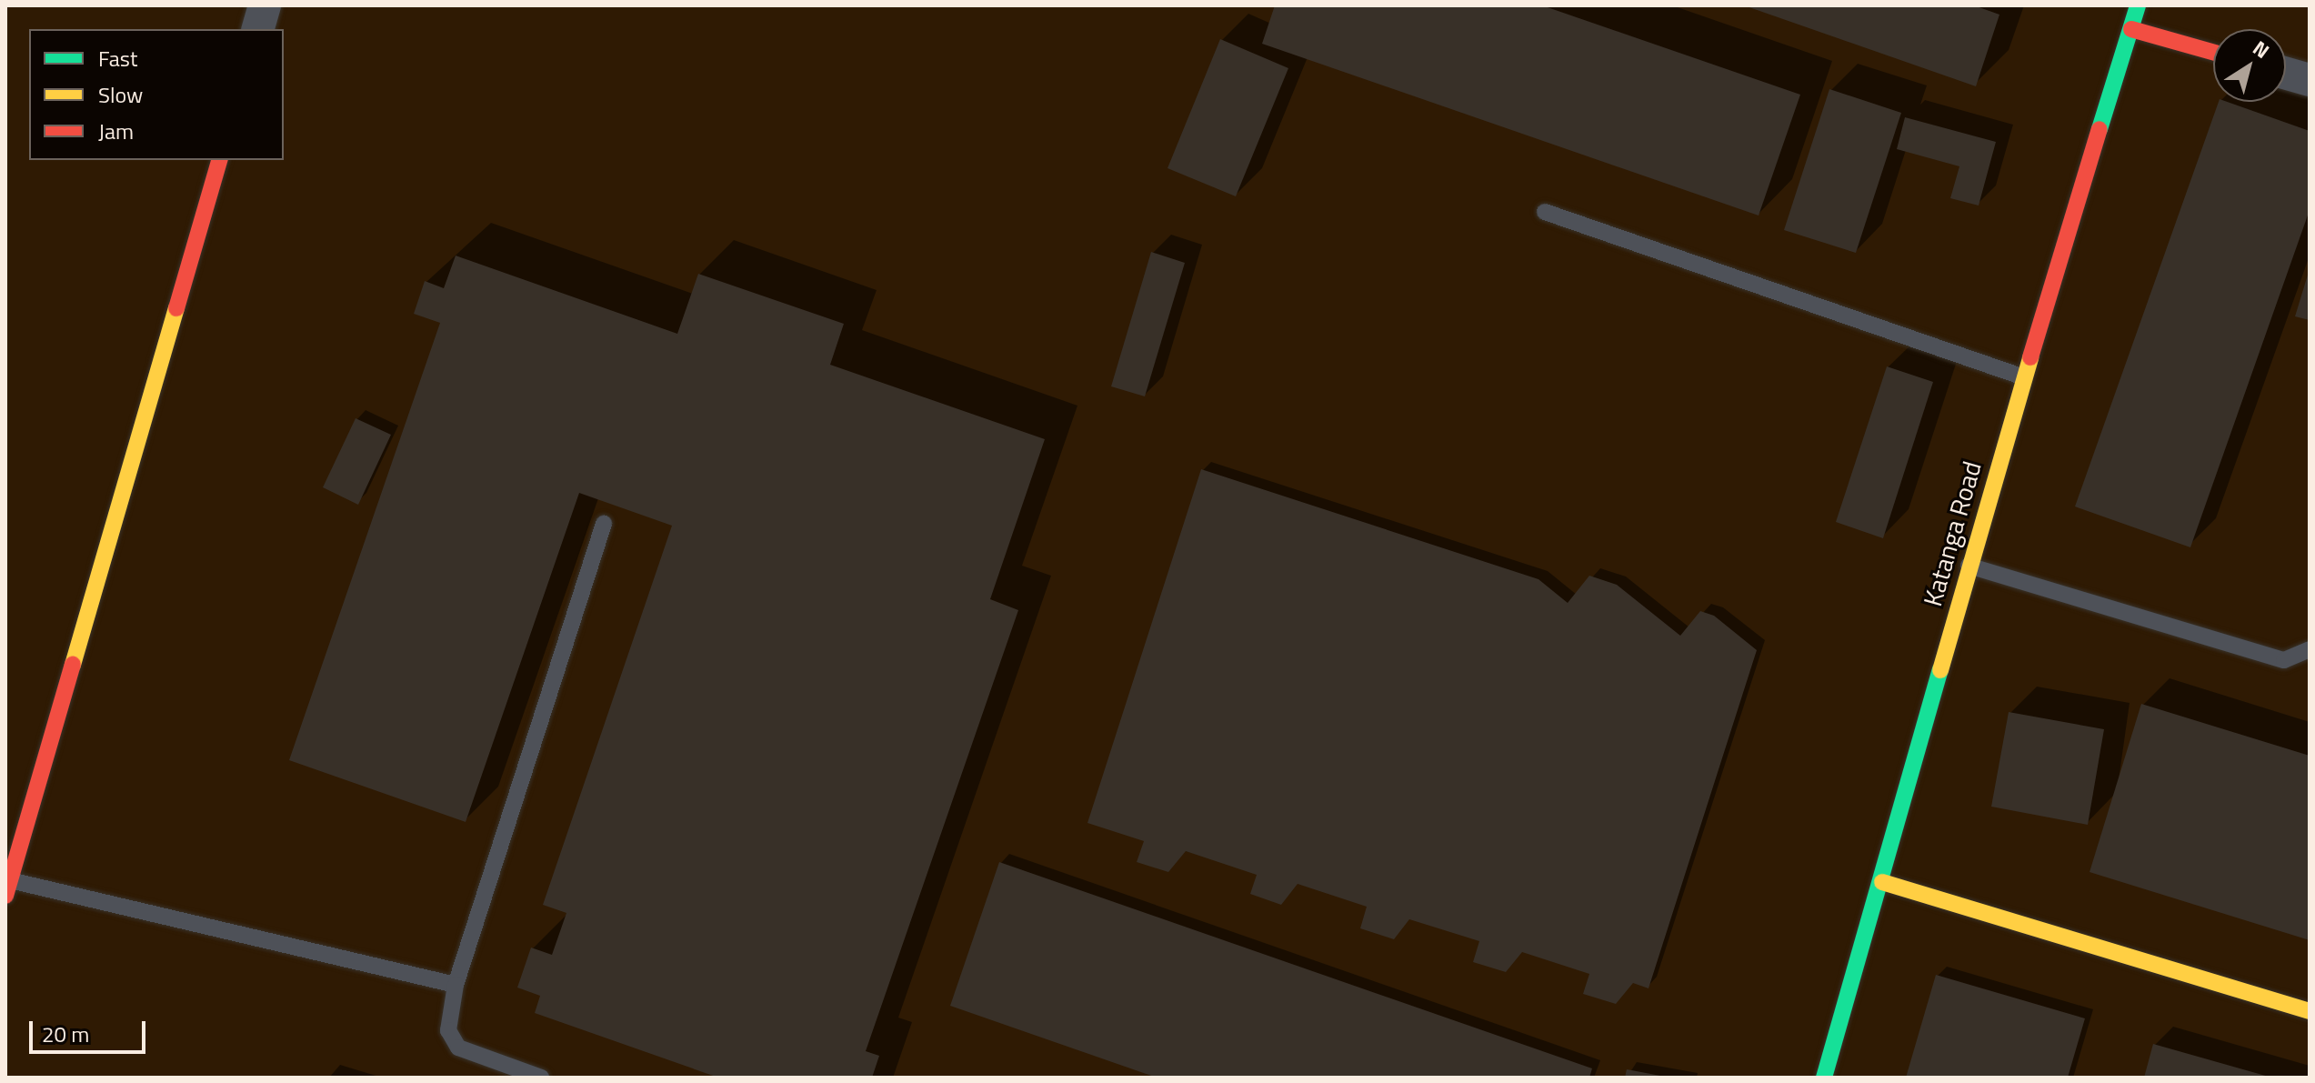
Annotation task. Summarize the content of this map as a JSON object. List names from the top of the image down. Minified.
{"streets":{"street":["Katanga Road"]},"legend":["Fast","Slow","Jam"],"scale_bar":"20 m","north":"top right"}
